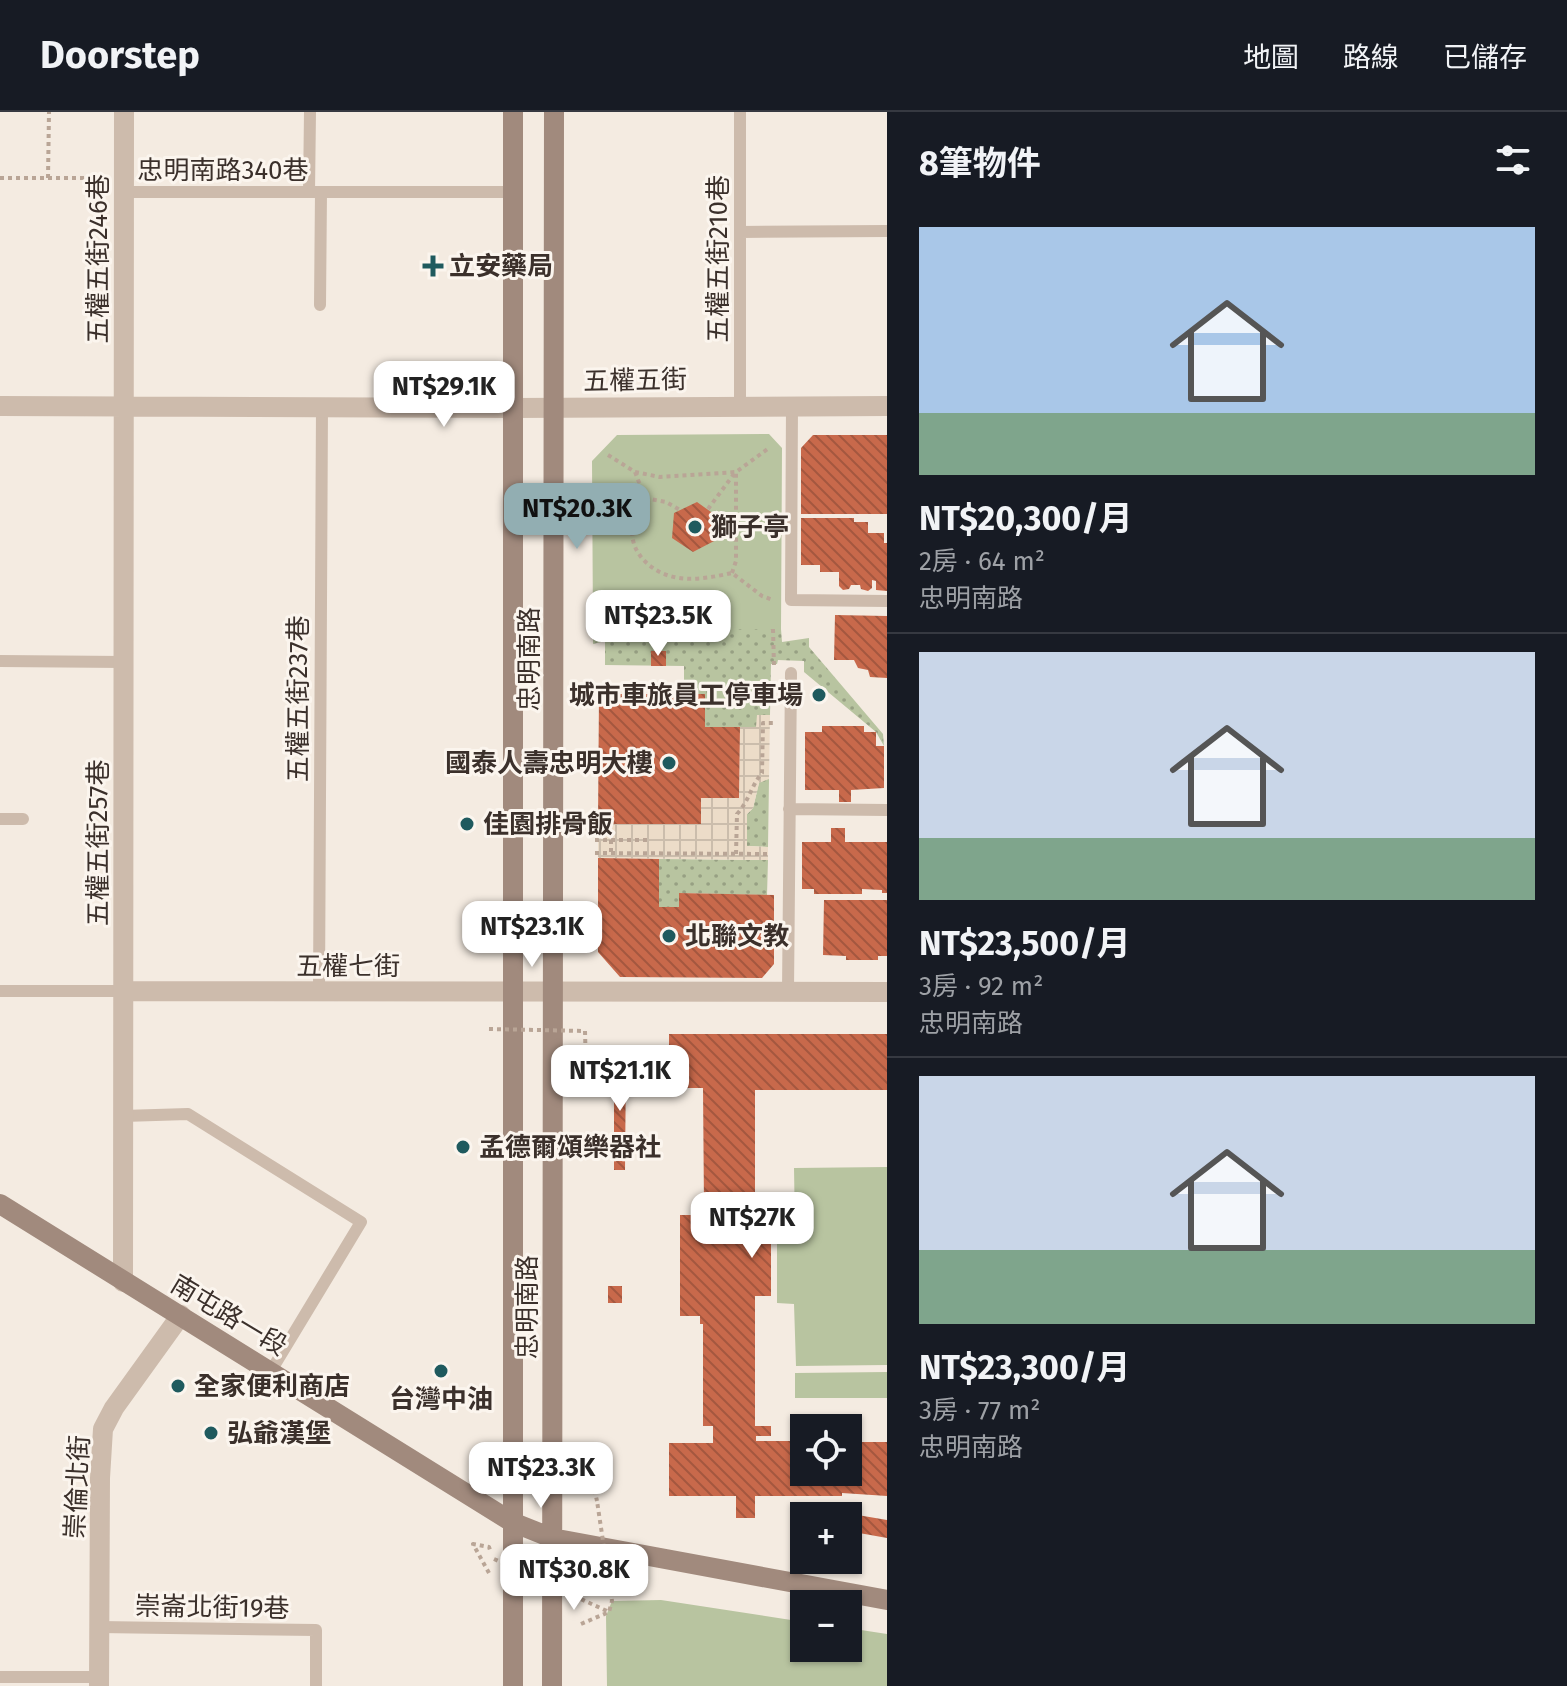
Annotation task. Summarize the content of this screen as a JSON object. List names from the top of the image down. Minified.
{"streets":{"main road":["忠明南路","南屯路一段"],"street":["五權五街246巷","五權五街","五權五街257巷","五權七街","崇倫北街"],"lane":["忠明南路340巷","五權五街210巷","五權五街237巷","崇崙北街19巷"]},"crossings":[["忠明南路340巷","五權五街246巷"],["忠明南路340巷","忠明南路"],["五權五街246巷","五權五街"],["五權五街246巷","五權五街257巷"],["五權五街210巷","五權五街"],["五權五街","忠明南路"],["五權五街","五權五街237巷"],["五權五街","五權五街257巷"],["忠明南路","五權七街"],["忠明南路","南屯路一段"],["五權五街237巷","五權七街"],["五權五街257巷","五權七街"],["五權五街257巷","南屯路一段"],["南屯路一段","崇倫北街"],["崇倫北街","崇崙北街19巷"]],"places":{"health":["立安藥局"],"other":["獅子亭","城市車旅員工停車場","國泰人壽忠明大樓","佳園排骨飯","北聯文教","孟德爾頌樂器社","台灣中油","全家便利商店","弘爺漢堡"]},"page":{"header":"Doorstep","nav":["地圖","路線","已儲存"],"heading":"8筆物件","list":[{"name":"NT$20,300/月","note":"2房 · 64 m² · 忠明南路"},{"name":"NT$23,500/月","note":"3房 · 92 m² · 忠明南路"},{"name":"NT$23,300/月","note":"3房 · 77 m² · 忠明南路"}],"price":["NT$29.1K","NT$20.3K","NT$23.5K","NT$23.1K","NT$21.1K","NT$27K","NT$23.3K","NT$30.8K"],"map_buttons":["+","−"]}}
